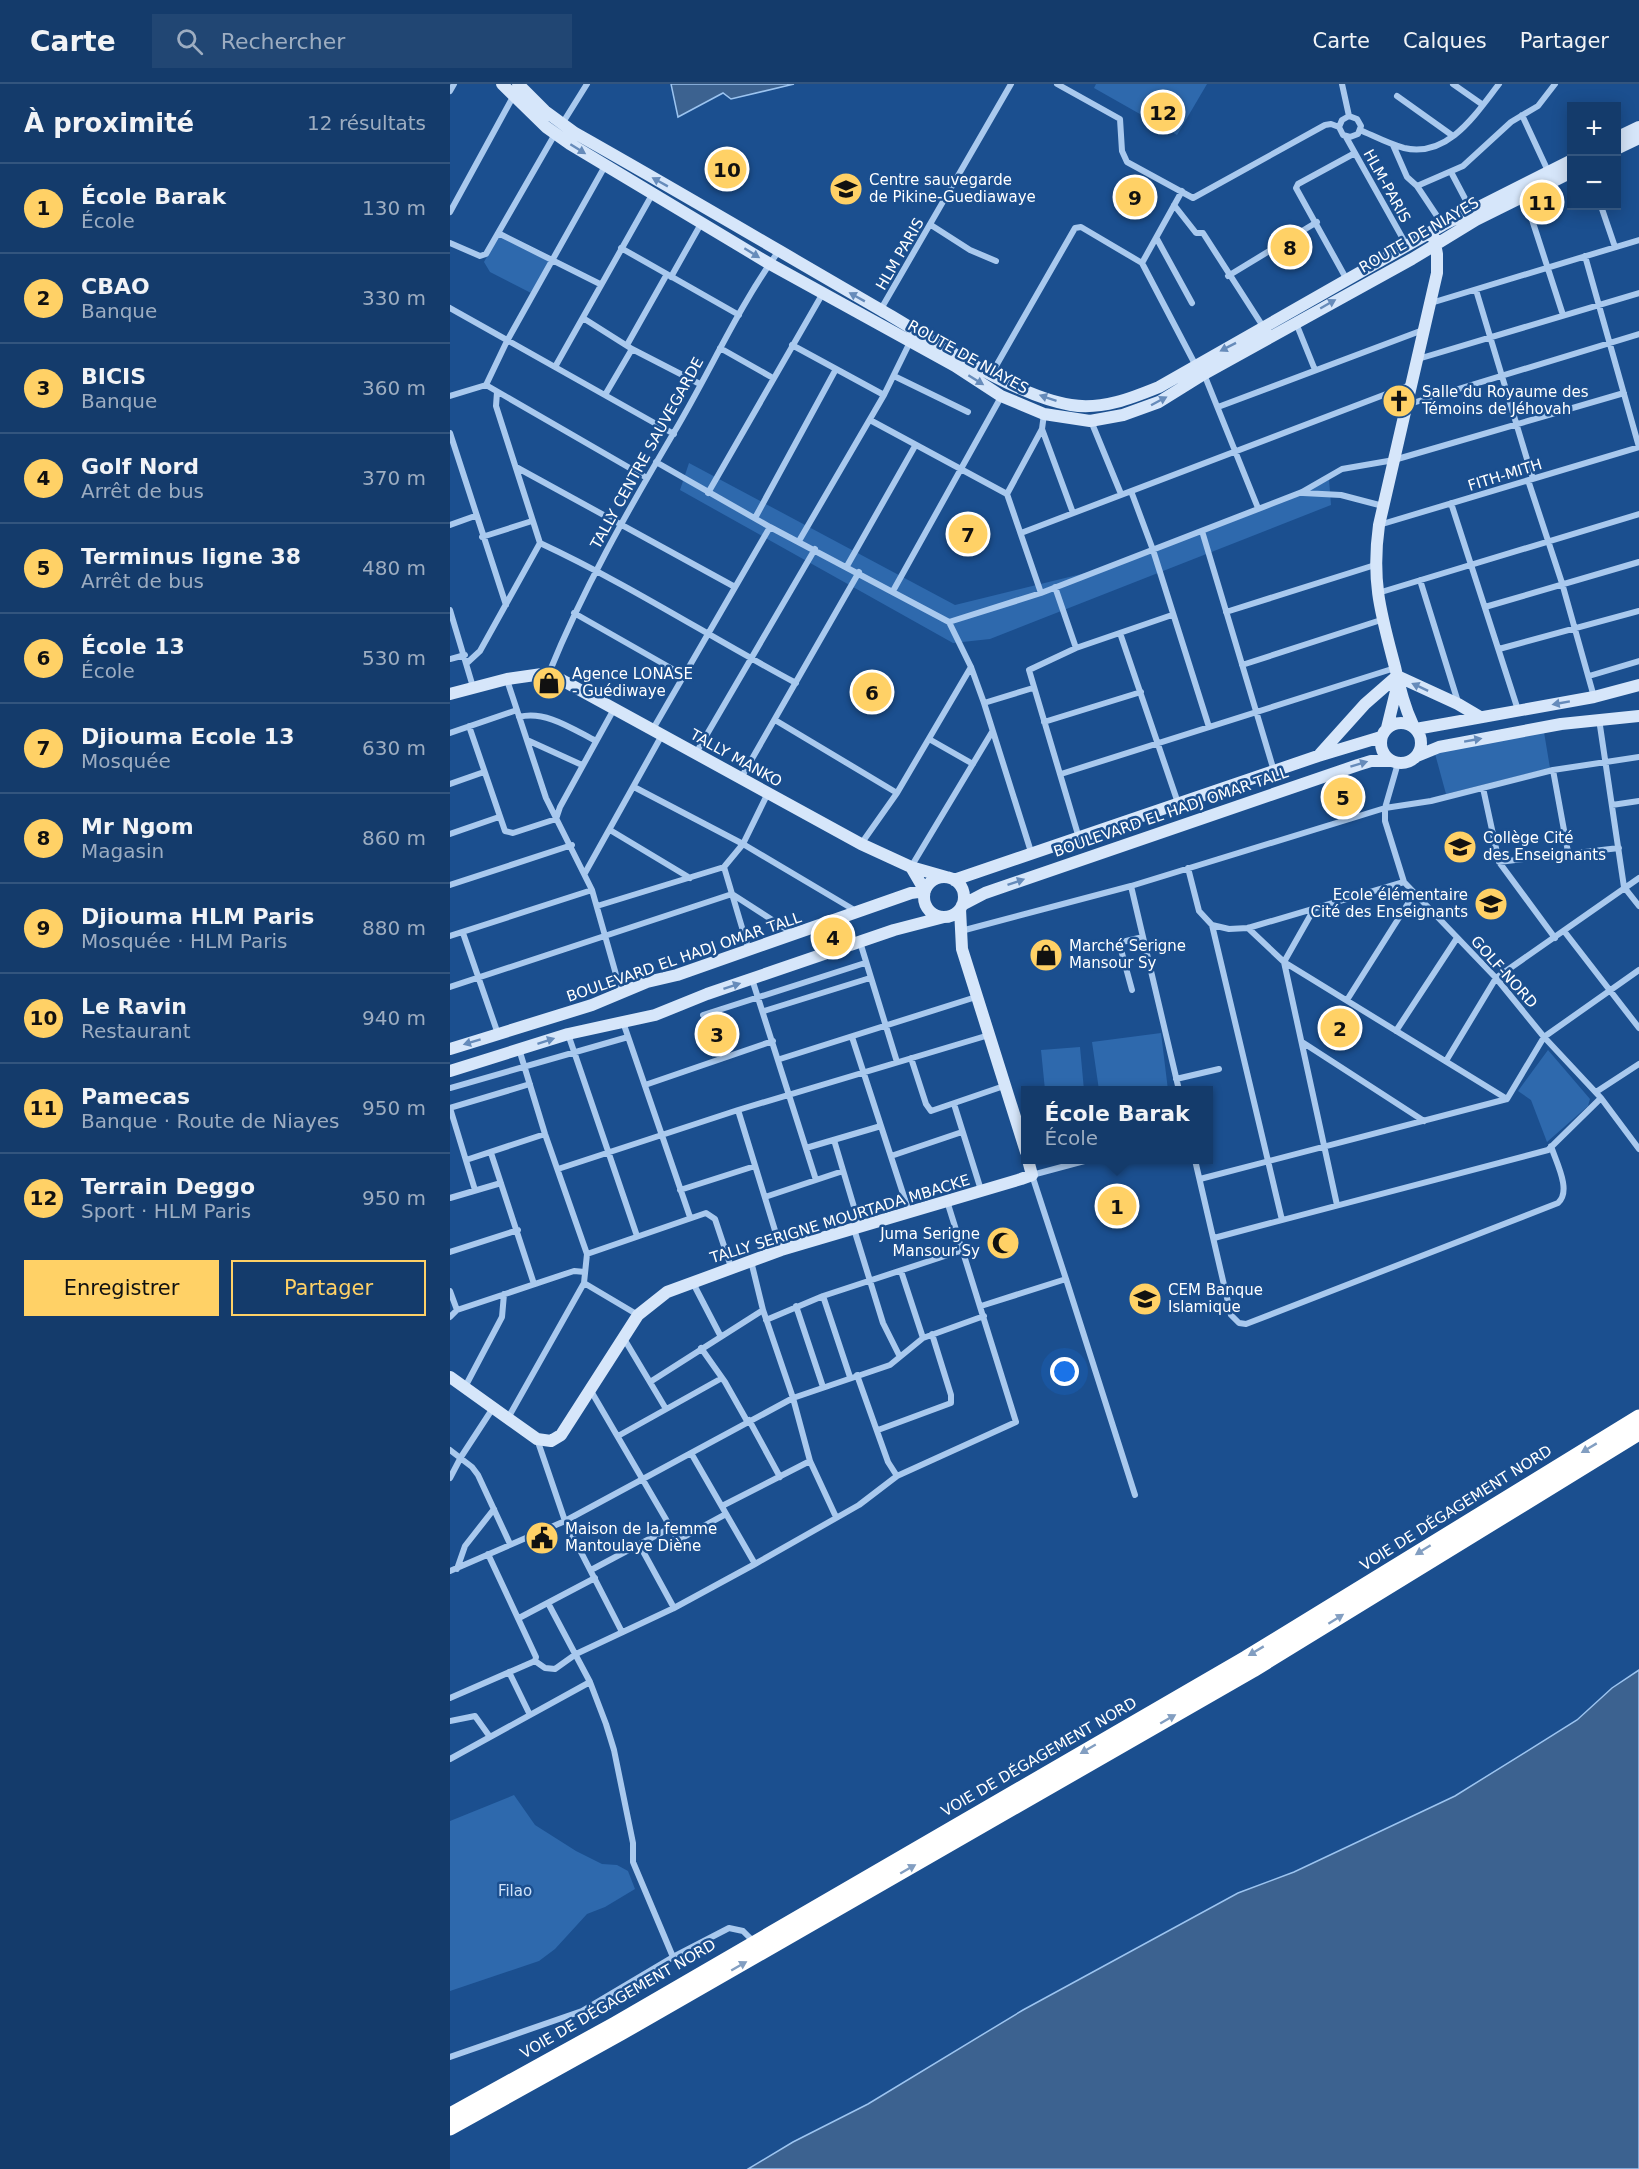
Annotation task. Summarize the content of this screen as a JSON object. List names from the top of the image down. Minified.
{"streets":{"highway":["VOIE DE DÉGAGEMENT NORD"],"main road":["ROUTE DE NIAYES","TALLY MANKO","BOULEVARD EL HADJ OMAR TALL","TALLY SERIGNE MOURTADA MBACKE"],"street":["HLM-PARIS","HLM PARIS","TALLY CENTRE SAUVEGARDE","FITH-MITH","GOLF-NORD"]},"crossings":[["HLM-PARIS","ROUTE DE NIAYES"],["ROUTE DE NIAYES","HLM PARIS"],["ROUTE DE NIAYES","TALLY CENTRE SAUVEGARDE"],["TALLY CENTRE SAUVEGARDE","TALLY MANKO"],["TALLY MANKO","BOULEVARD EL HADJ OMAR TALL"],["BOULEVARD EL HADJ OMAR TALL","GOLF-NORD"]],"parks":["Filao"],"places":{"school or university":["Centre sauvegarde de Pikine-Guediawaye","Collège Cité des Enseignants","Ecole élémentaire Cité des Enseignants","CEM Banque Islamique"],"church":["Salle du Royaume des Témoins de Jéhovah"],"shop":["Agence LONASE - Guédiwaye","Marché Serigne Mansour Sy"],"mosque":["Juma Serigne Mansour Sy"],"public building":["Maison de la femme Mantoulaye Diène"]},"page":{"header":"Carte","search":"Rechercher","nav":["Carte","Calques","Partager"],"heading":["À proximité","12 résultats"],"pins":["12","10","9","11","8","7","6","5","4","2","3","1"],"map_buttons":["+","−"],"list":[{"mark":"1","name":"École Barak","note":"École","value":"130 m"},{"mark":"2","name":"CBAO","note":"Banque","value":"330 m"},{"mark":"3","name":"BICIS","note":"Banque","value":"360 m"},{"mark":"4","name":"Golf Nord","note":"Arrêt de bus","value":"370 m"},{"mark":"5","name":"Terminus ligne 38","note":"Arrêt de bus","value":"480 m"},{"mark":"6","name":"École 13","note":"École","value":"530 m"},{"mark":"7","name":"Djiouma Ecole 13","note":"Mosquée","value":"630 m"},{"mark":"8","name":"Mr Ngom","note":"Magasin","value":"860 m"},{"mark":"9","name":"Djiouma HLM Paris","note":"Mosquée · HLM Paris","value":"880 m"},{"mark":"10","name":"Le Ravin","note":"Restaurant","value":"940 m"},{"mark":"11","name":"Pamecas","note":"Banque · Route de Niayes","value":"950 m"},{"mark":"12","name":"Terrain Deggo","note":"Sport · HLM Paris","value":"950 m"}],"popup":["École Barak","École"],"buttons":["Enregistrer","Partager"]}}
